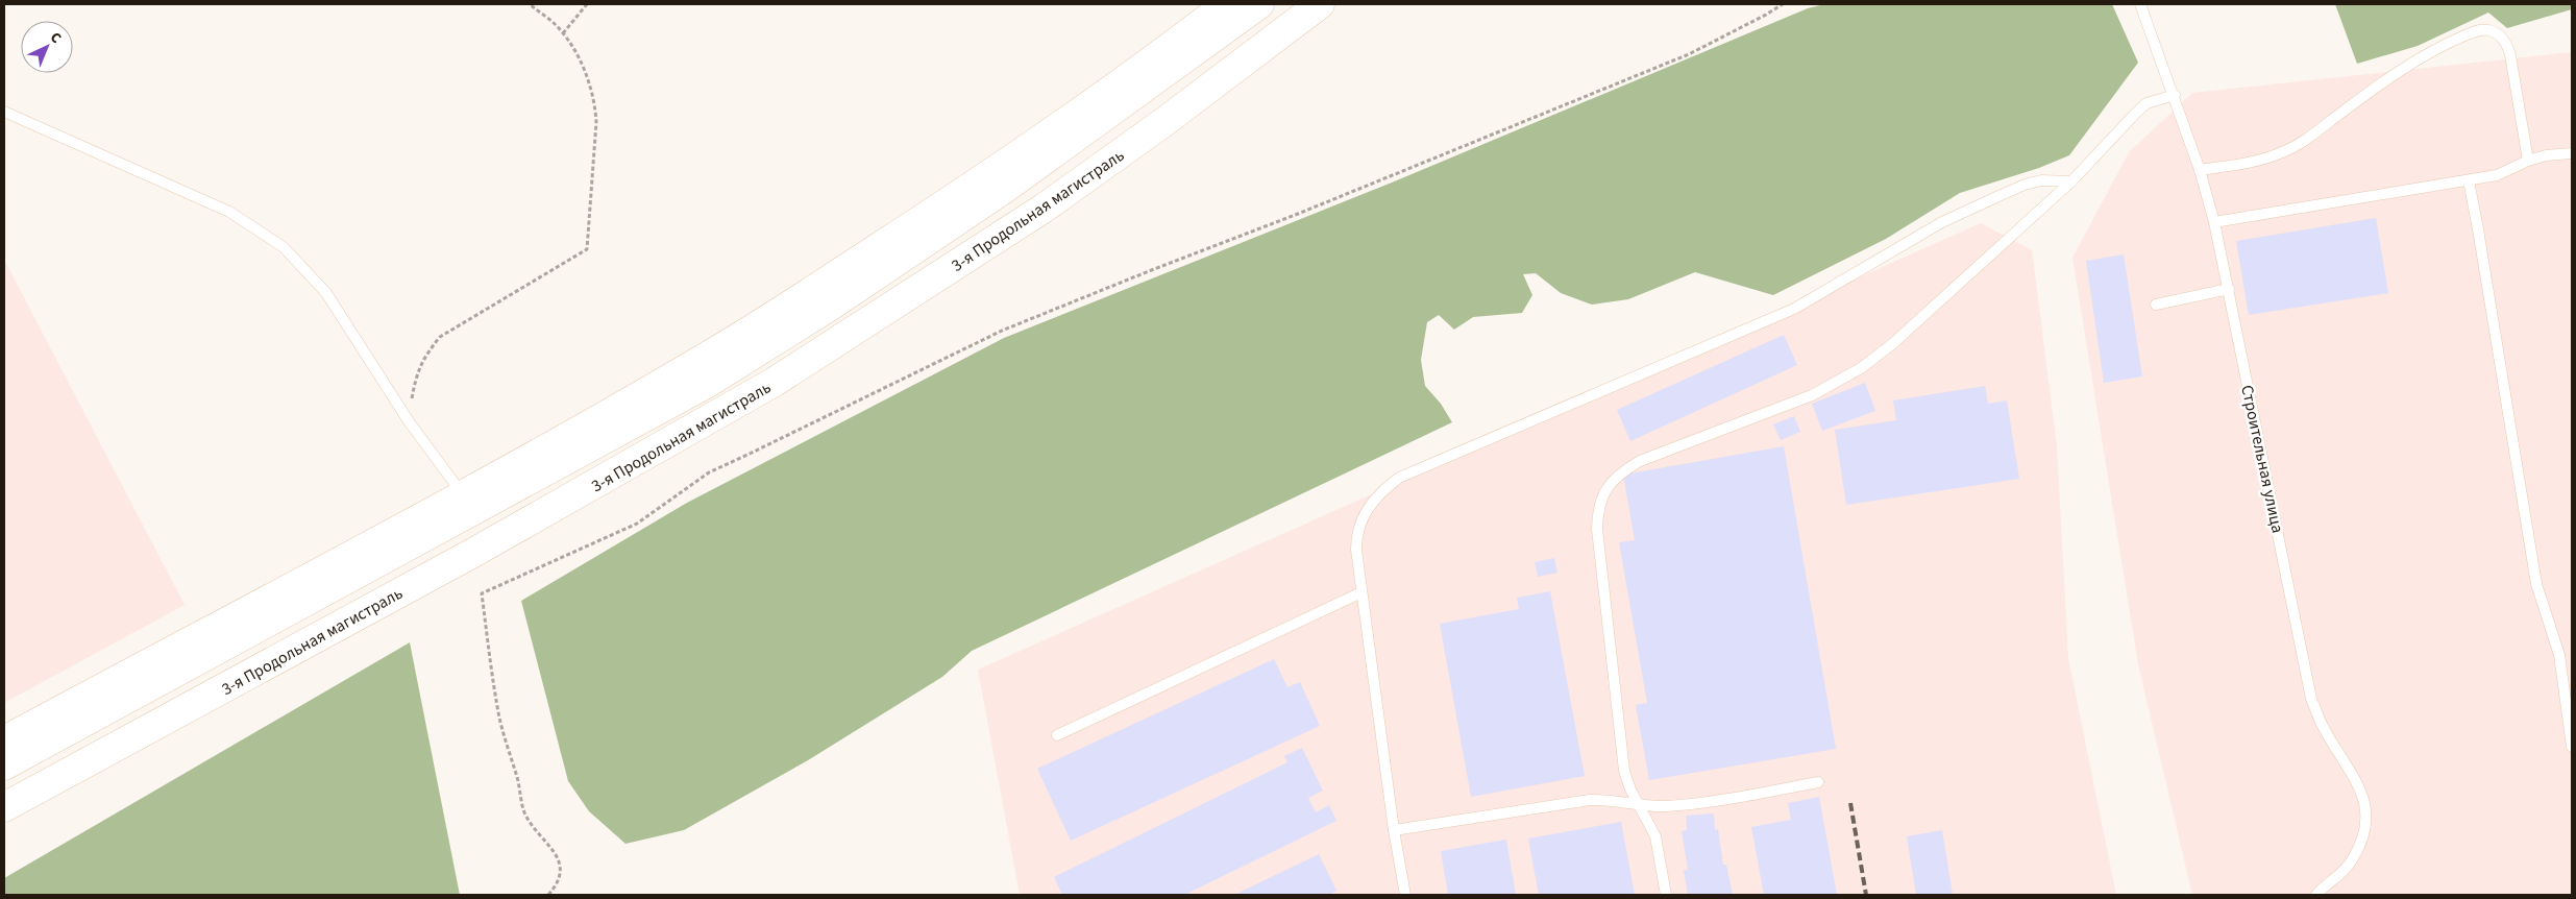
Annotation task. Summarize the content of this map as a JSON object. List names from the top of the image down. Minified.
{"streets":{"highway":["3-я Продольная магистраль"],"lane":["Строительная улица"]},"north":"top right"}
